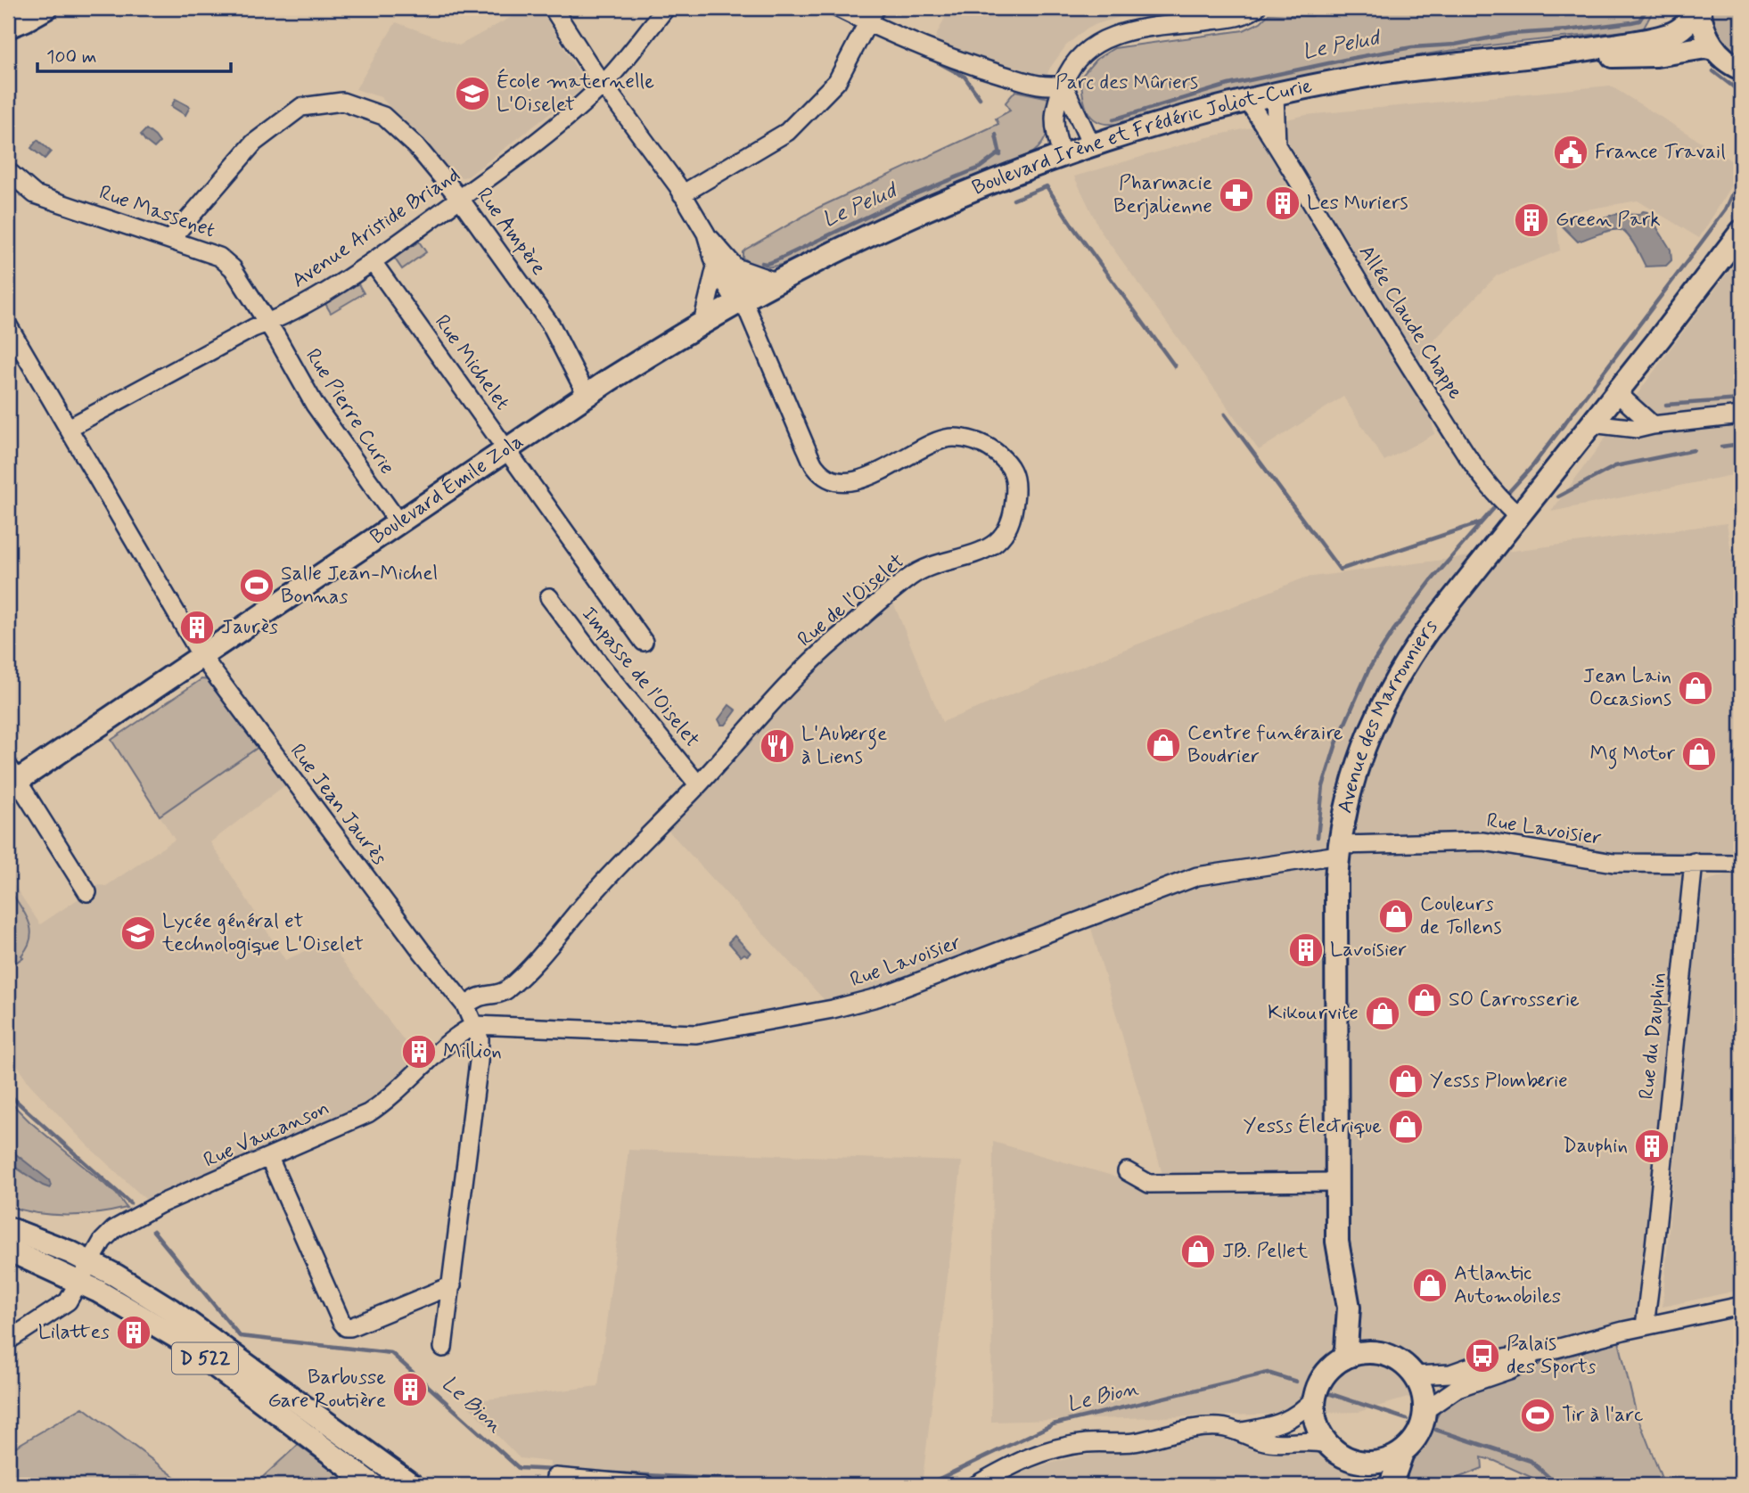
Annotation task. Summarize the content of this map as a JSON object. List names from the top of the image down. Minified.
{"streets":{"main road":["Boulevard Irène et Frédéric Joliot-Curie","Boulevard Émile Zola","Avenue des Marronniers","D 522"],"street":["Rue Massenet","Avenue Aristide Briand","Rue Ampère","Allée Claude Chappe","Rue Michelet","Rue Pierre Curie","Rue de l'Oiselet","Impasse de l'Oiselet","Rue Jean Jaurès","Rue Lavoisier","Rue du Dauphin","Rue Vaucanson"]},"crossings":[["Boulevard Irène et Frédéric Joliot-Curie","Allée Claude Chappe"],["Boulevard Irène et Frédéric Joliot-Curie","Boulevard Émile Zola"],["Boulevard Irène et Frédéric Joliot-Curie","Rue de l'Oiselet"],["Rue Massenet","Avenue Aristide Briand"],["Rue Massenet","Rue Ampère"],["Rue Massenet","Rue Pierre Curie"],["Avenue Aristide Briand","Rue Ampère"],["Avenue Aristide Briand","Rue Michelet"],["Avenue Aristide Briand","Rue Pierre Curie"],["Avenue Aristide Briand","Rue Jean Jaurès"],["Rue Ampère","Boulevard Émile Zola"],["Allée Claude Chappe","Avenue des Marronniers"],["Rue Michelet","Boulevard Émile Zola"],["Rue Pierre Curie","Boulevard Émile Zola"],["Boulevard Émile Zola","Rue de l'Oiselet"],["Boulevard Émile Zola","Rue Jean Jaurès"],["Rue de l'Oiselet","Impasse de l'Oiselet"],["Rue de l'Oiselet","Rue Jean Jaurès"],["Avenue des Marronniers","Rue Lavoisier"],["Rue Jean Jaurès","Rue Lavoisier"],["Rue Jean Jaurès","Rue Vaucanson"],["Rue Lavoisier","Rue du Dauphin"],["Rue Lavoisier","Rue Vaucanson"],["Rue Vaucanson","D 522"]],"water":["Le Pelud","Le Bion"],"parks":["Parc des Mûriers"],"places":{"school or university":["École maternelle L'Oiselet","Lycée général et technologique L'Oiselet"],"public building":["France Travail"],"pharmacy":["Pharmacie Berjalienne"],"building":["Les Muriers","Green Park","Jaurès","Lavoisier","Million","Dauphin","Lilattes","Barbusse Gare Routière"],"sports":["Salle Jean-Michel Bonnas","Tir à l'arc"],"shop":["Jean Lain Occasions","Centre funéraire Boudrier","Mg Motor","Couleurs de Tollens","SO Carrosserie","Kikourvite","Yesss Plomberie","Yesss Électrique","JB. Pellet","Atlantic Automobiles"],"restaurant":["L'Auberge à Liens"],"bus stop":["Palais des Sports"]},"scale_bar":"100 m"}
